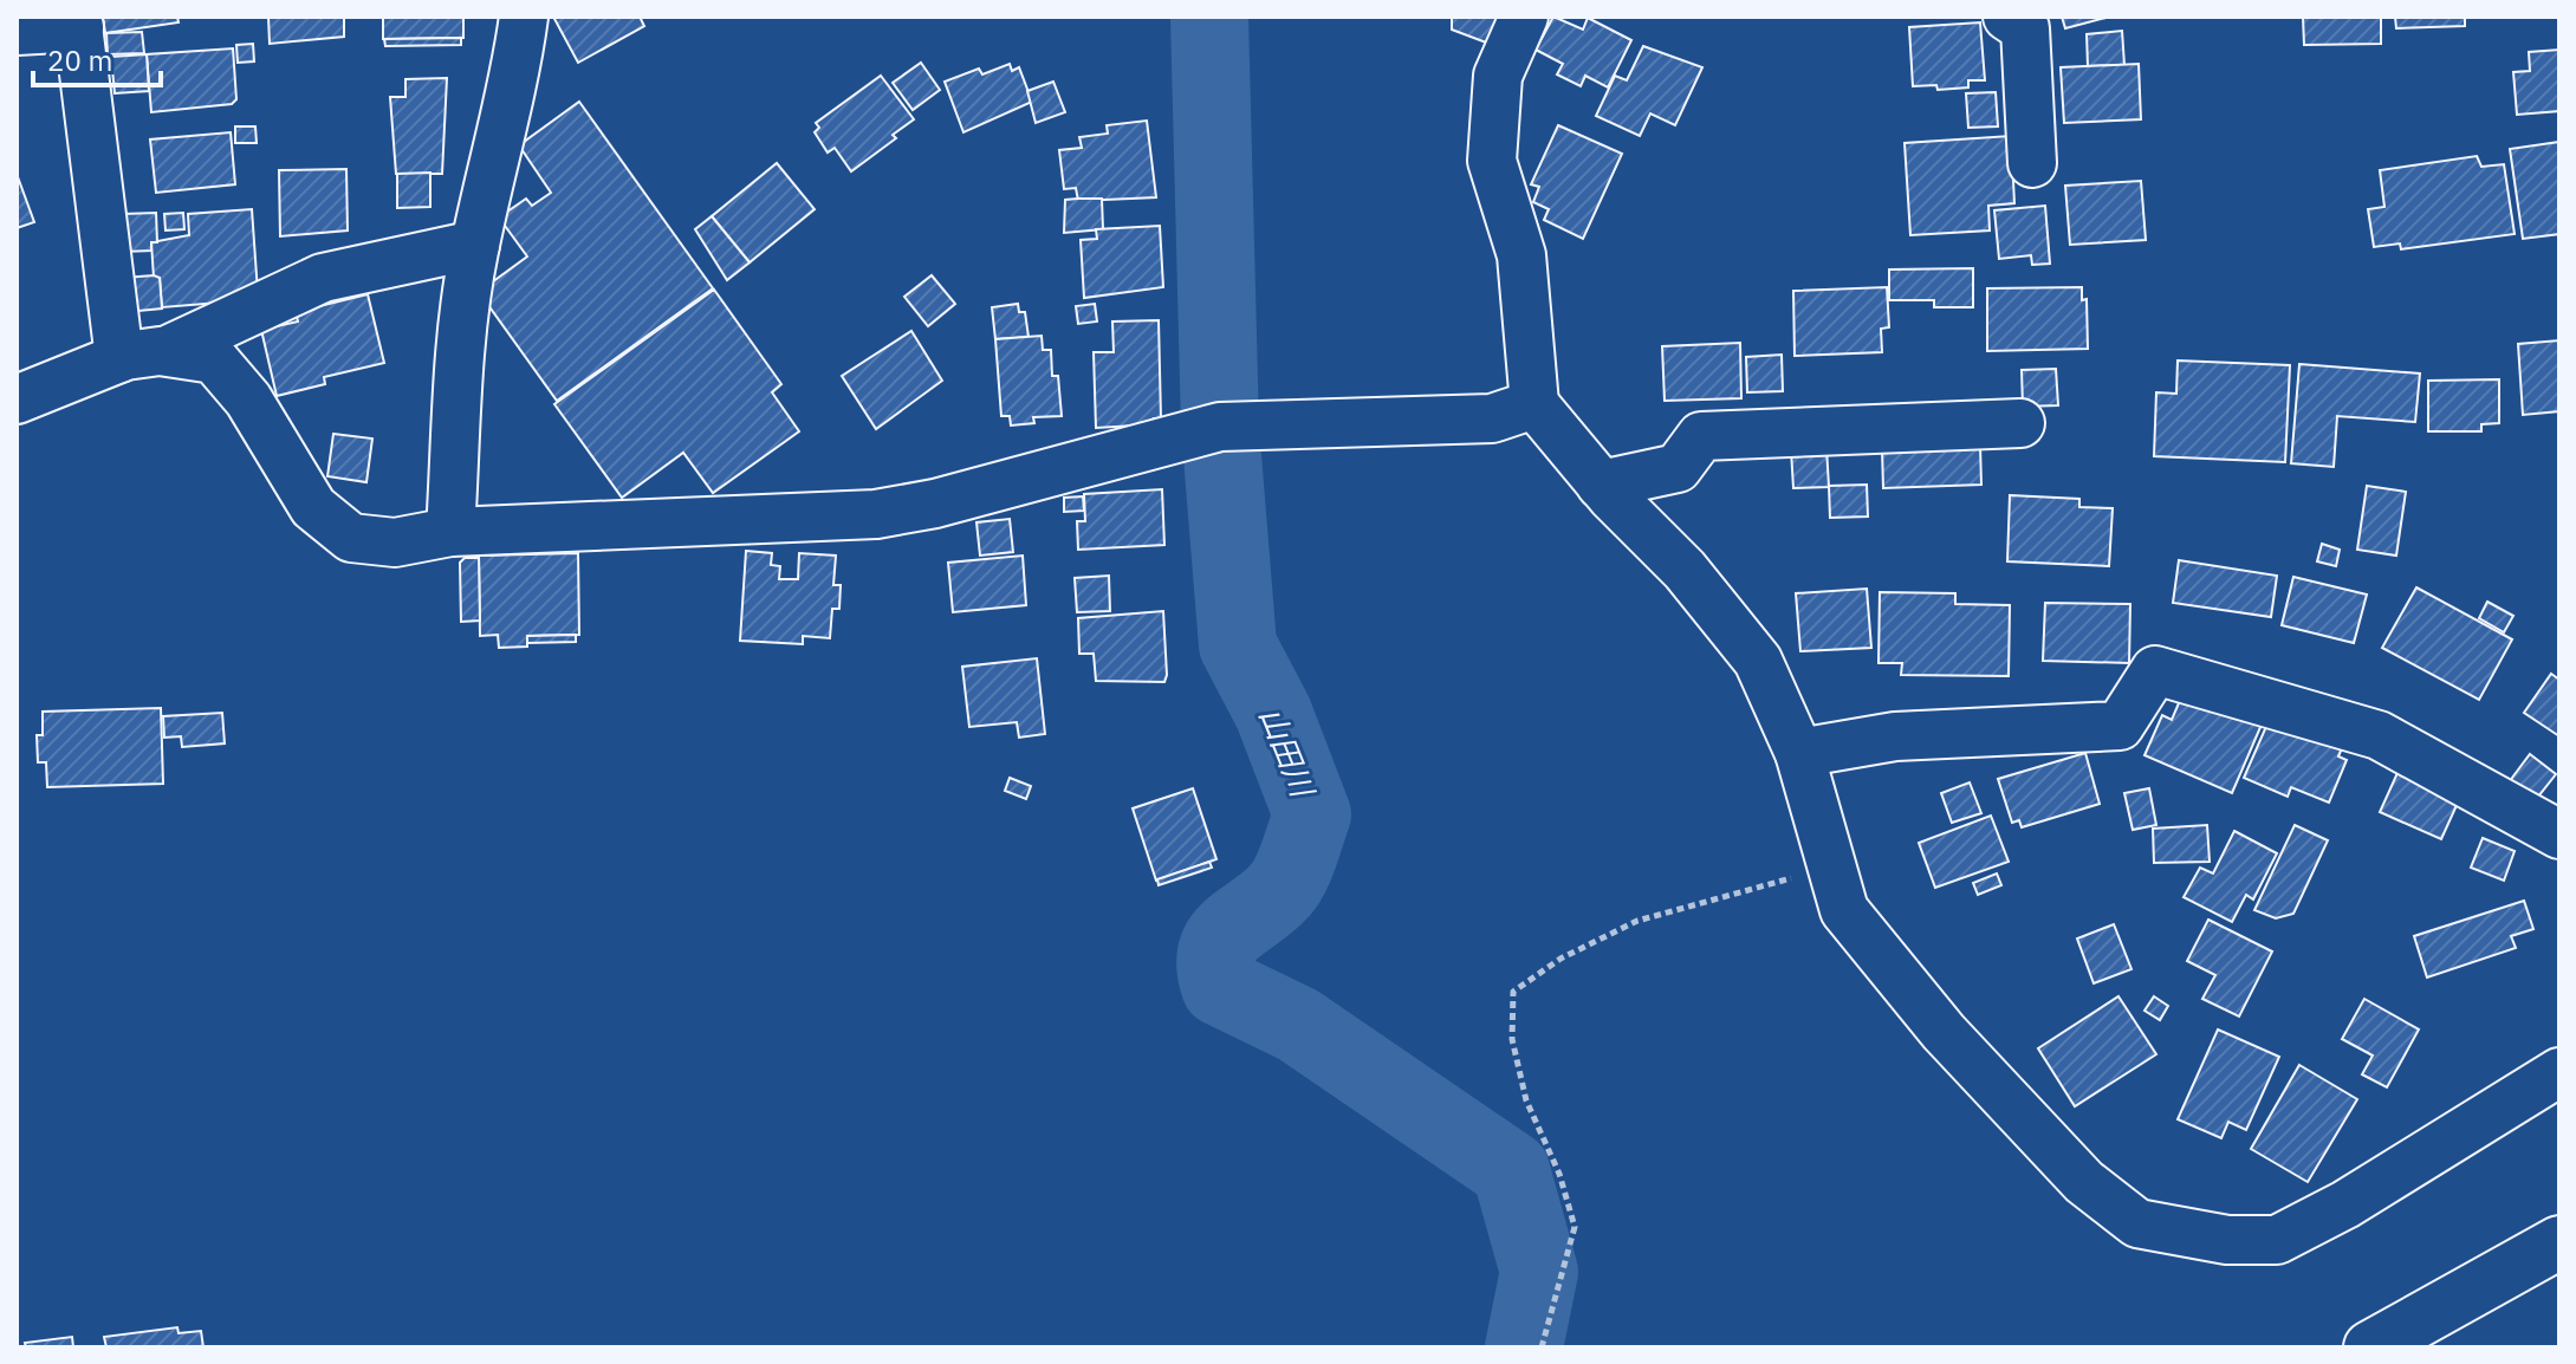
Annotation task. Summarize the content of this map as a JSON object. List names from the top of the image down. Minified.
{"water":["山田川"],"scale_bar":"20 m"}
